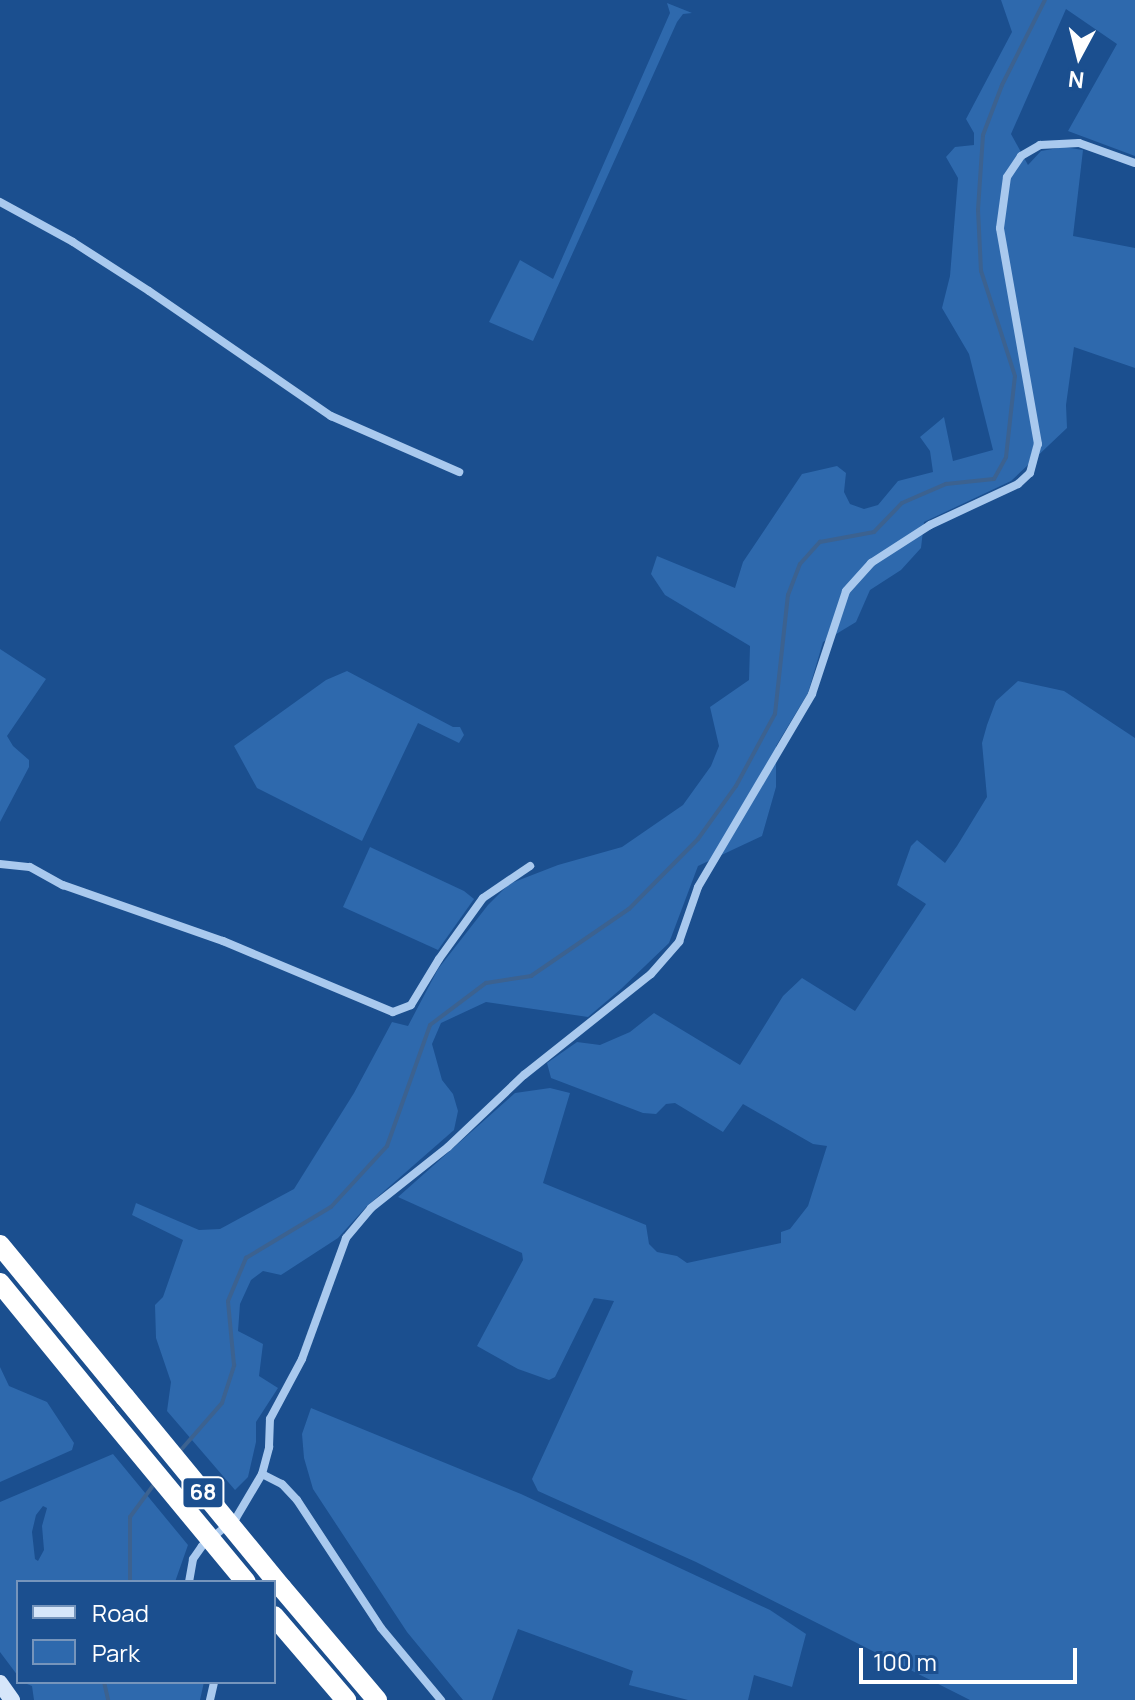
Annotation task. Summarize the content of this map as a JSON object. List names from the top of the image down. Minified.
{"streets":{"highway":["68"]},"legend":["Road","Park"],"scale_bar":"100 m","north":"bottom"}
